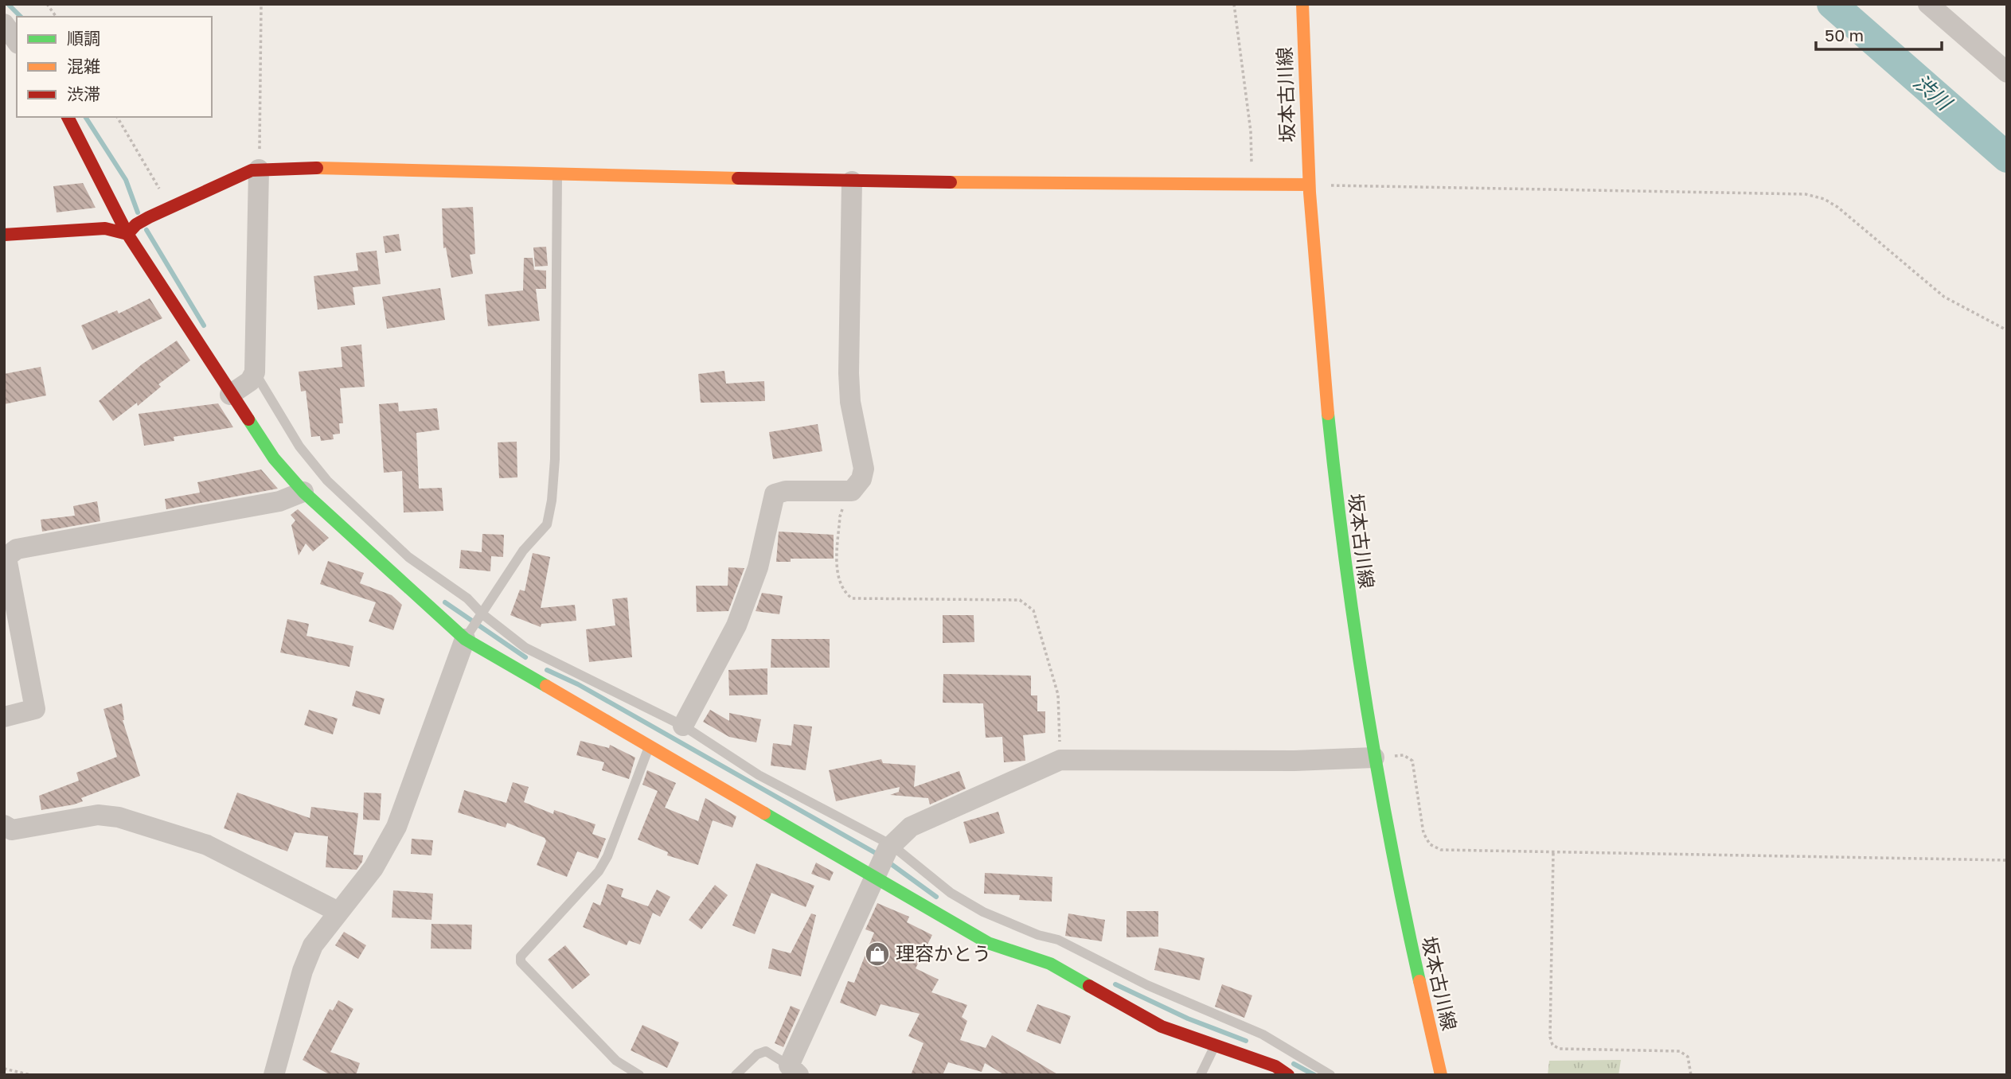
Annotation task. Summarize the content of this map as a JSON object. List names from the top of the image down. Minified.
{"streets":{"street":["坂本古川線"]},"water":["渋川"],"places":{"shop":["理容かとう"]},"legend":["順調","混雑","渋滞"],"scale_bar":"50 m"}
